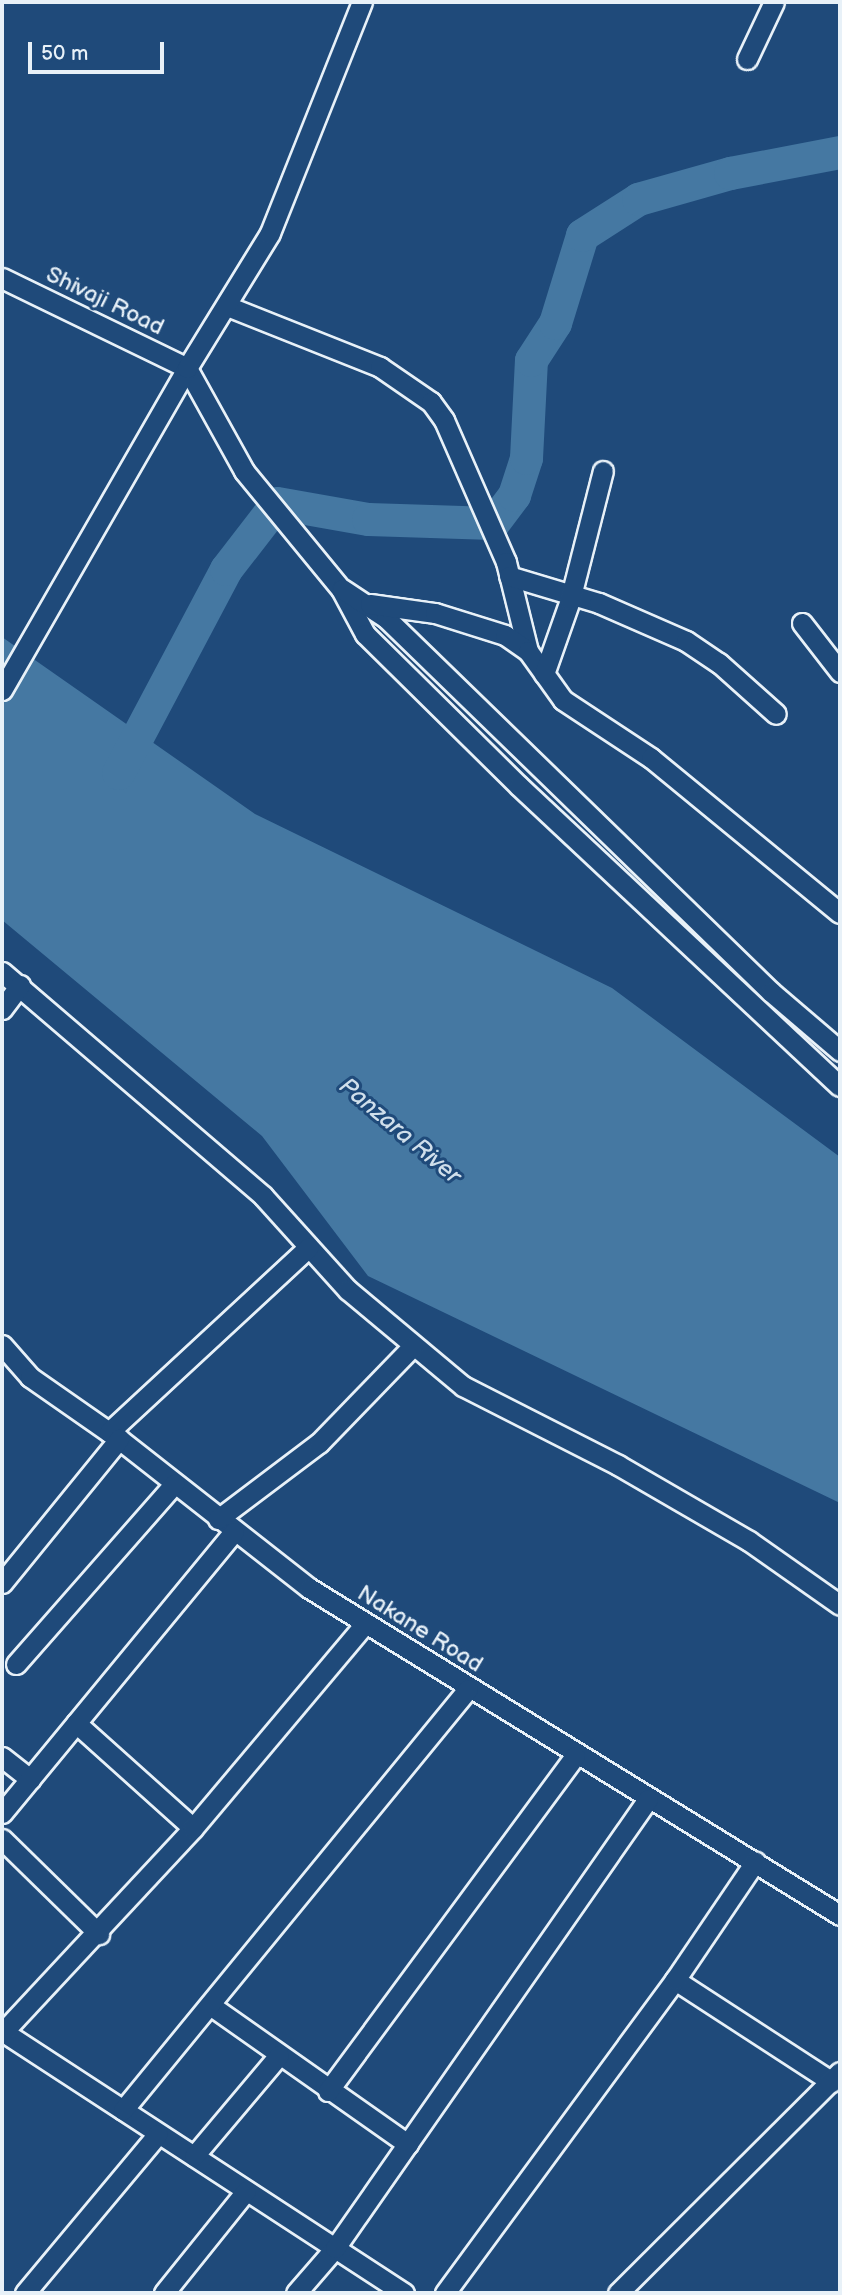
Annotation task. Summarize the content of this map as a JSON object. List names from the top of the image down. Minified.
{"streets":{"street":["Shivaji Road","Nakane Road"]},"water":["Panzara River"],"scale_bar":"50 m"}
